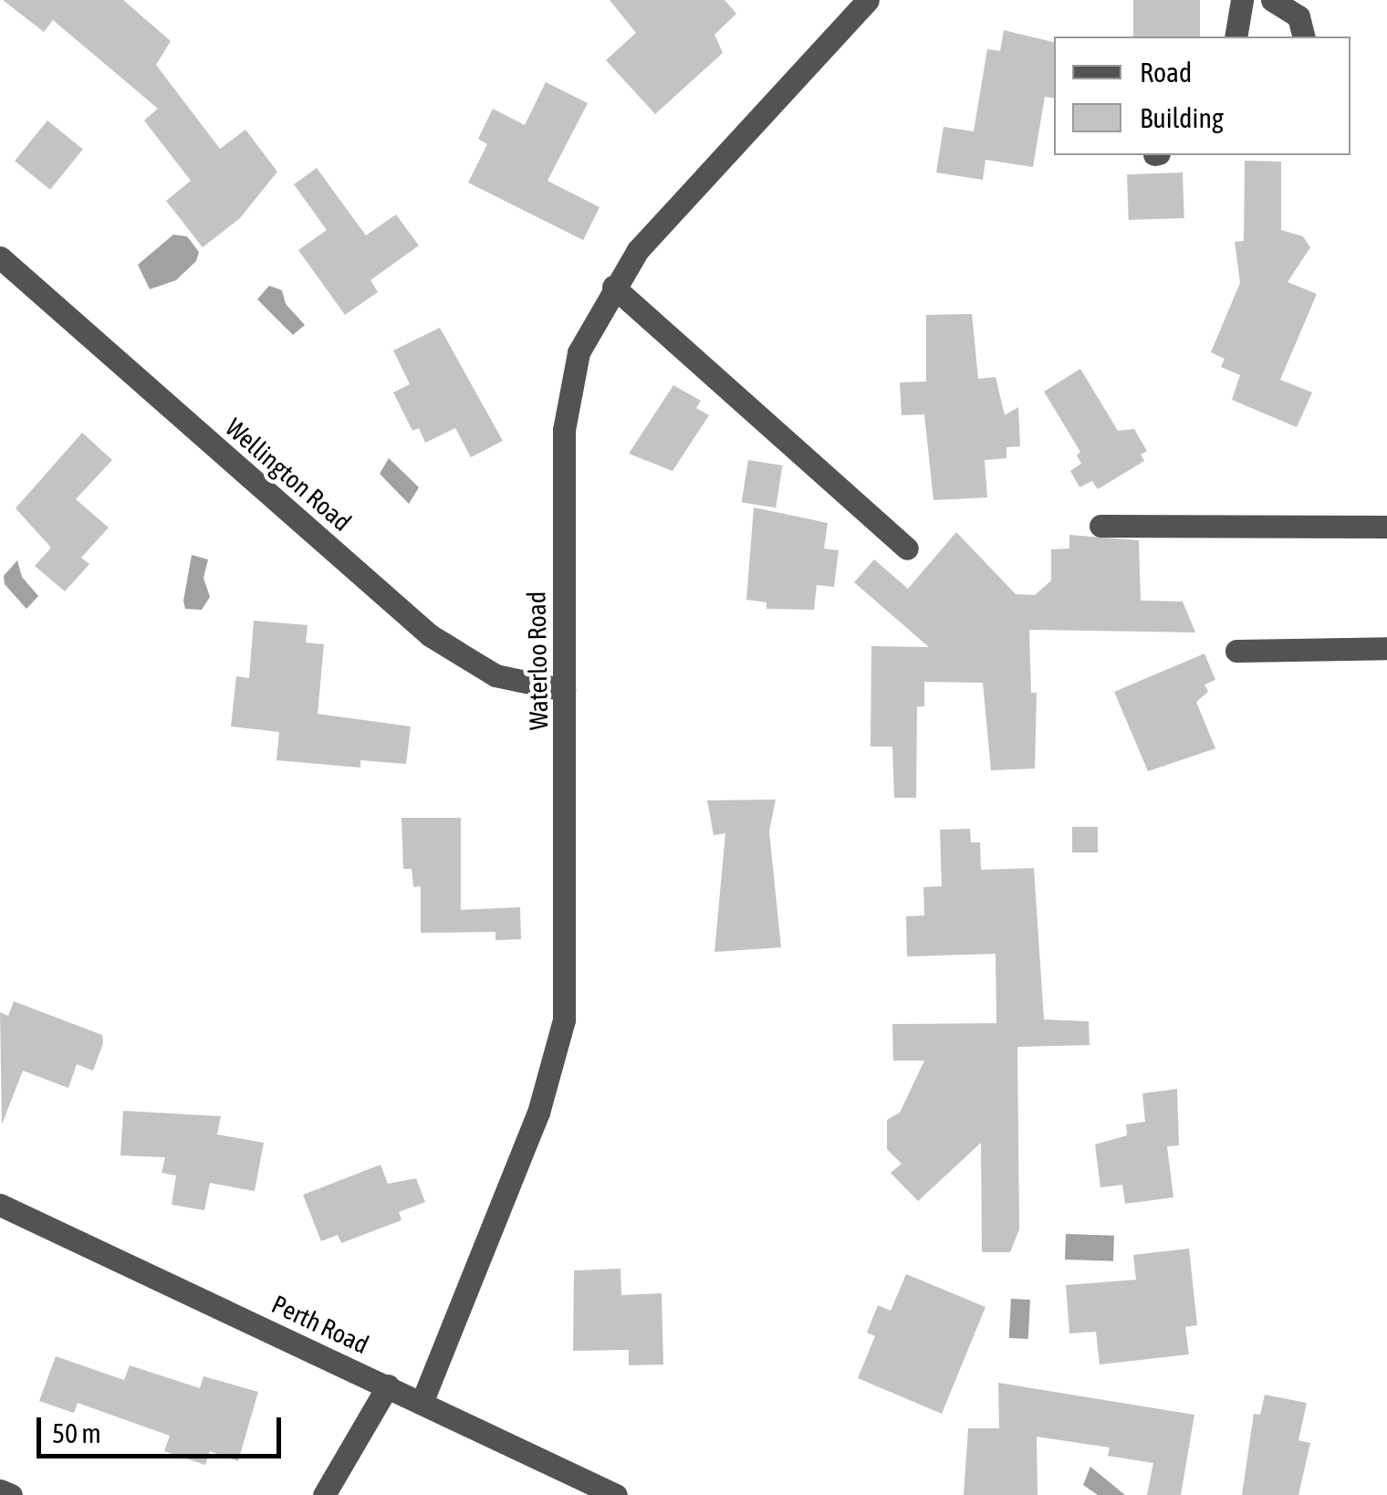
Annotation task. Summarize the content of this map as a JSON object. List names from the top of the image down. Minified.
{"streets":{"street":["Wellington Road","Waterloo Road","Perth Road"]},"crossings":[["Wellington Road","Waterloo Road"],["Waterloo Road","Perth Road"]],"legend":["Road","Building"],"scale_bar":"50 m"}
